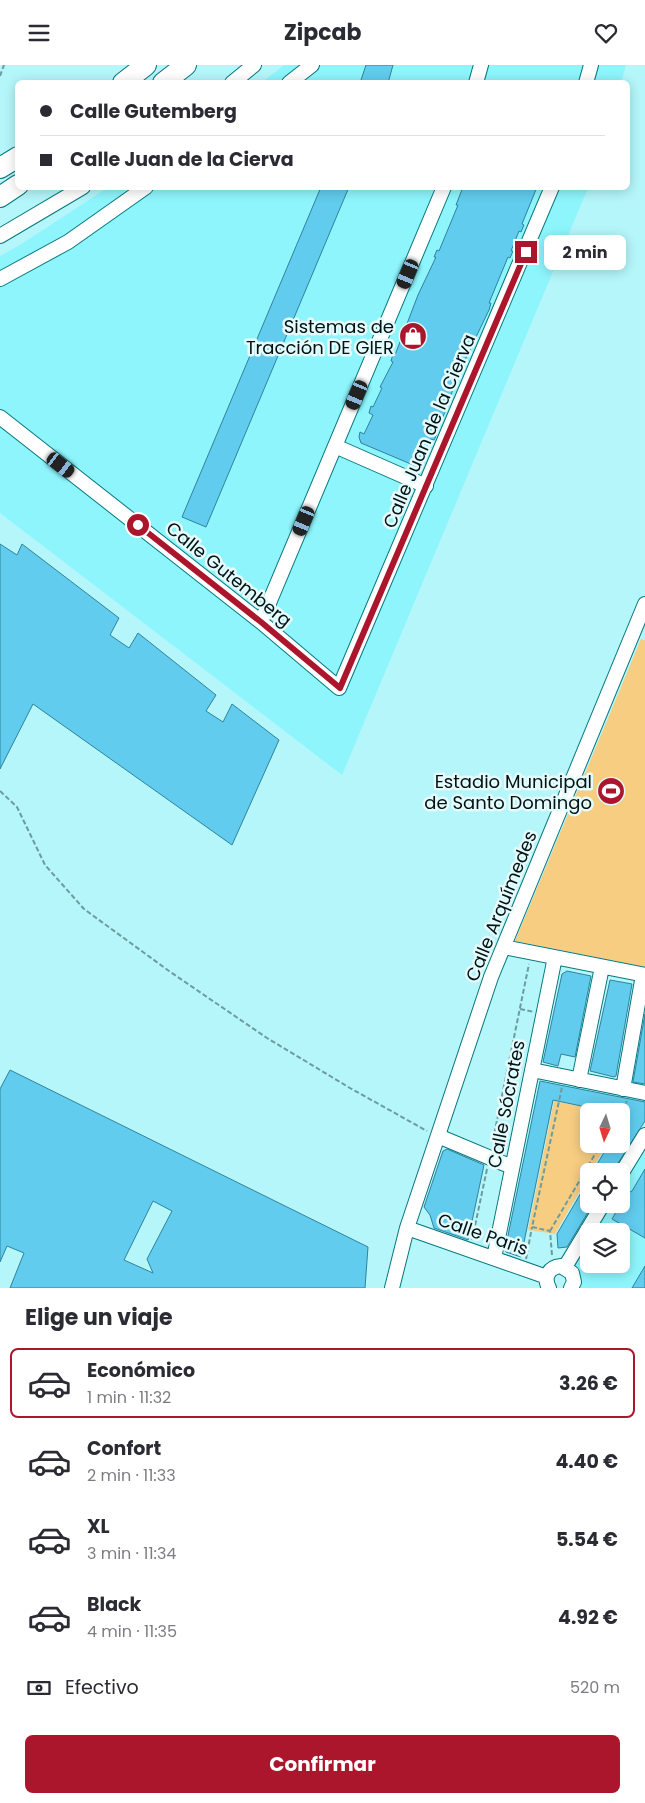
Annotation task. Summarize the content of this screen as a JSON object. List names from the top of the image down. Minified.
{"streets":{"street":["Calle Juan de la Cierva","Calle Gutemberg","Calle Arquímedes","Calle Sócrates","Calle Paris"]},"crossings":[["Calle Juan de la Cierva","Calle Gutemberg"],["Calle Arquímedes","Calle Paris"],["Calle Sócrates","Calle Paris"]],"places":{"shop":["Sistemas de Tracción DE GIER"],"sports":["Estadio Municipal de Santo Domingo"]},"north":"bottom","page":{"header":"Zipcab","banner":["Calle Gutemberg","Calle Juan de la Cierva"],"bubble":"2 min","heading":"Elige un viaje","list":[{"name":"Económico","note":"1 min · 11:32","value":"3.26 €"},{"name":"Confort","note":"2 min · 11:33","value":"4.40 €"},{"name":"XL","note":"3 min · 11:34","value":"5.54 €"},{"name":"Black","note":"4 min · 11:35","value":"4.92 €"}],"pay":["Efectivo","520 m"],"buttons":"Confirmar"}}
